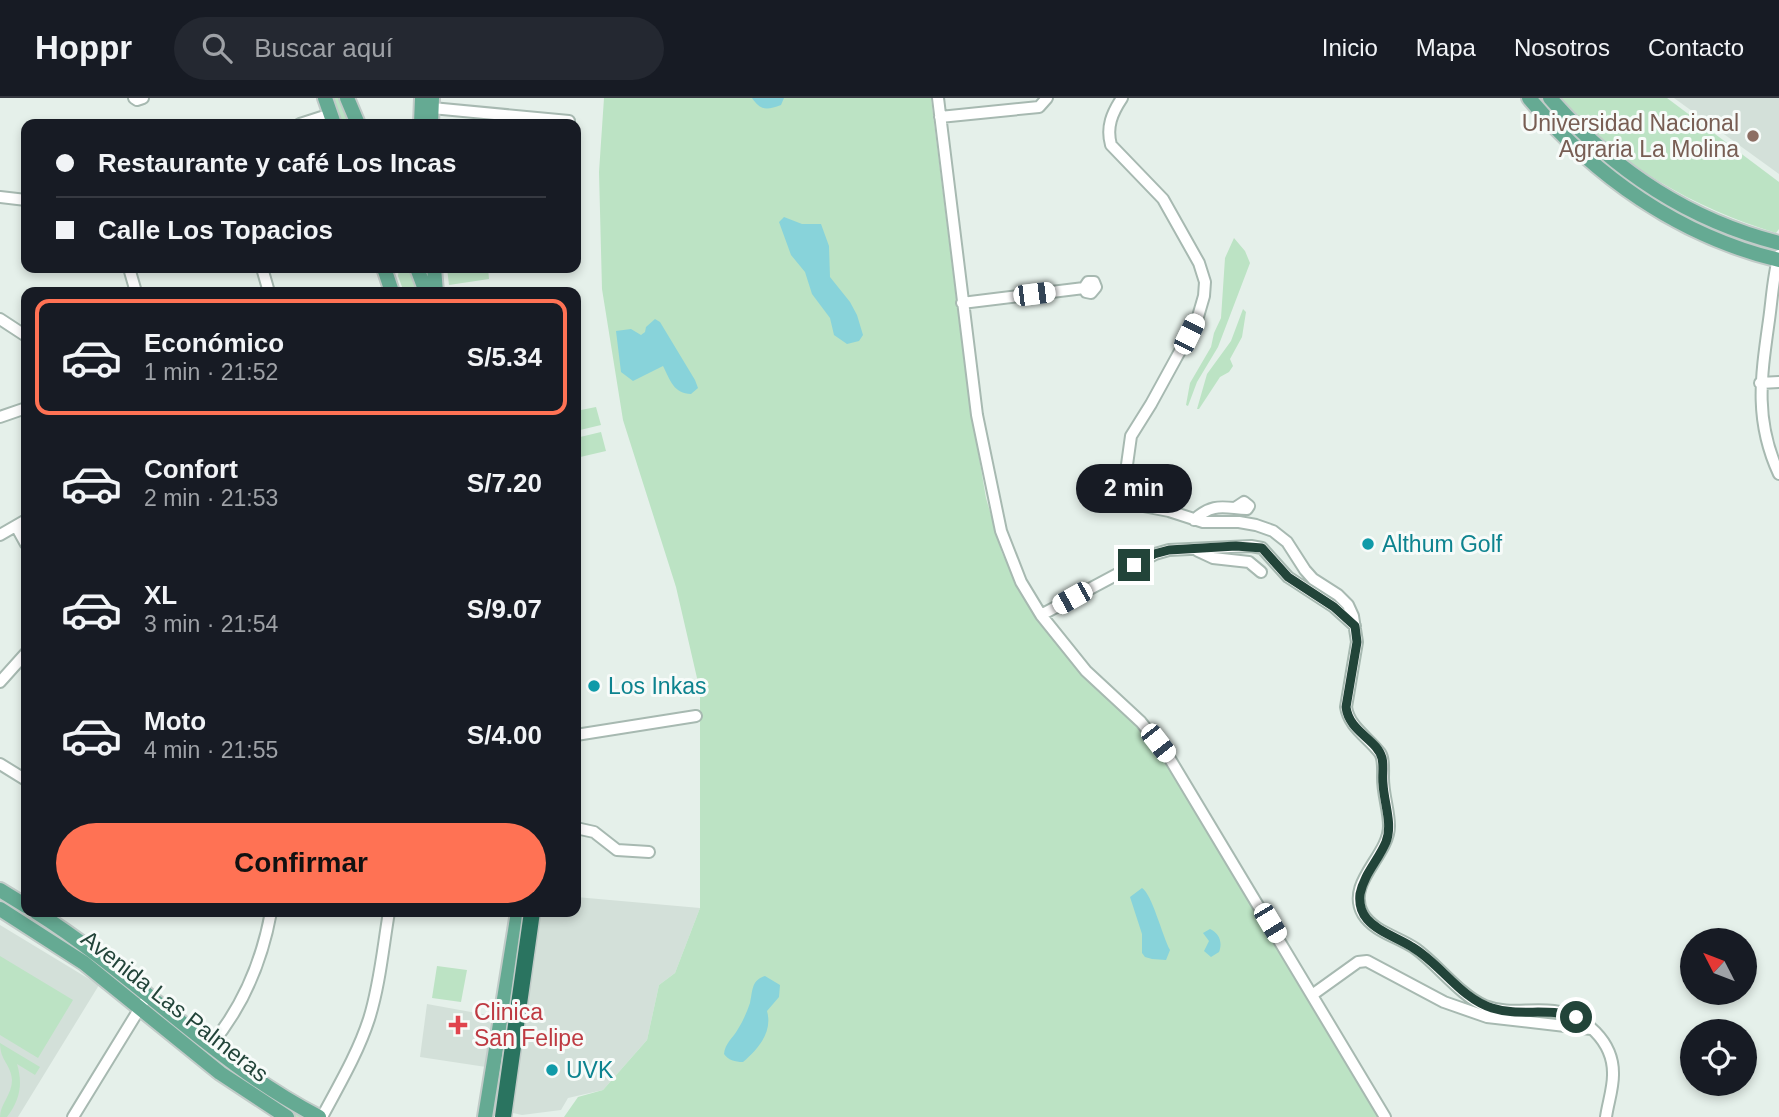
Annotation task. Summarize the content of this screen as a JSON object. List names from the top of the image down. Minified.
{"streets":{"main road":["Avenida Las Palmeras"]},"places":{"other":["Universidad Nacional Agraria La Molina","Althum Golf","Los Inkas","UVK"],"health":["Clinica San Felipe"]},"north":"top left","page":{"header":"Hoppr","search":"Buscar aquí","nav":["Inicio","Mapa","Nosotros","Contacto"],"banner":["Restaurante y café Los Incas","Calle Los Topacios"],"list":[{"name":"Económico","note":"1 min · 21:52","value":"S/5.34"},{"name":"Confort","note":"2 min · 21:53","value":"S/7.20"},{"name":"XL","note":"3 min · 21:54","value":"S/9.07"},{"name":"Moto","note":"4 min · 21:55","value":"S/4.00"}],"bubble":"2 min","buttons":"Confirmar"}}
